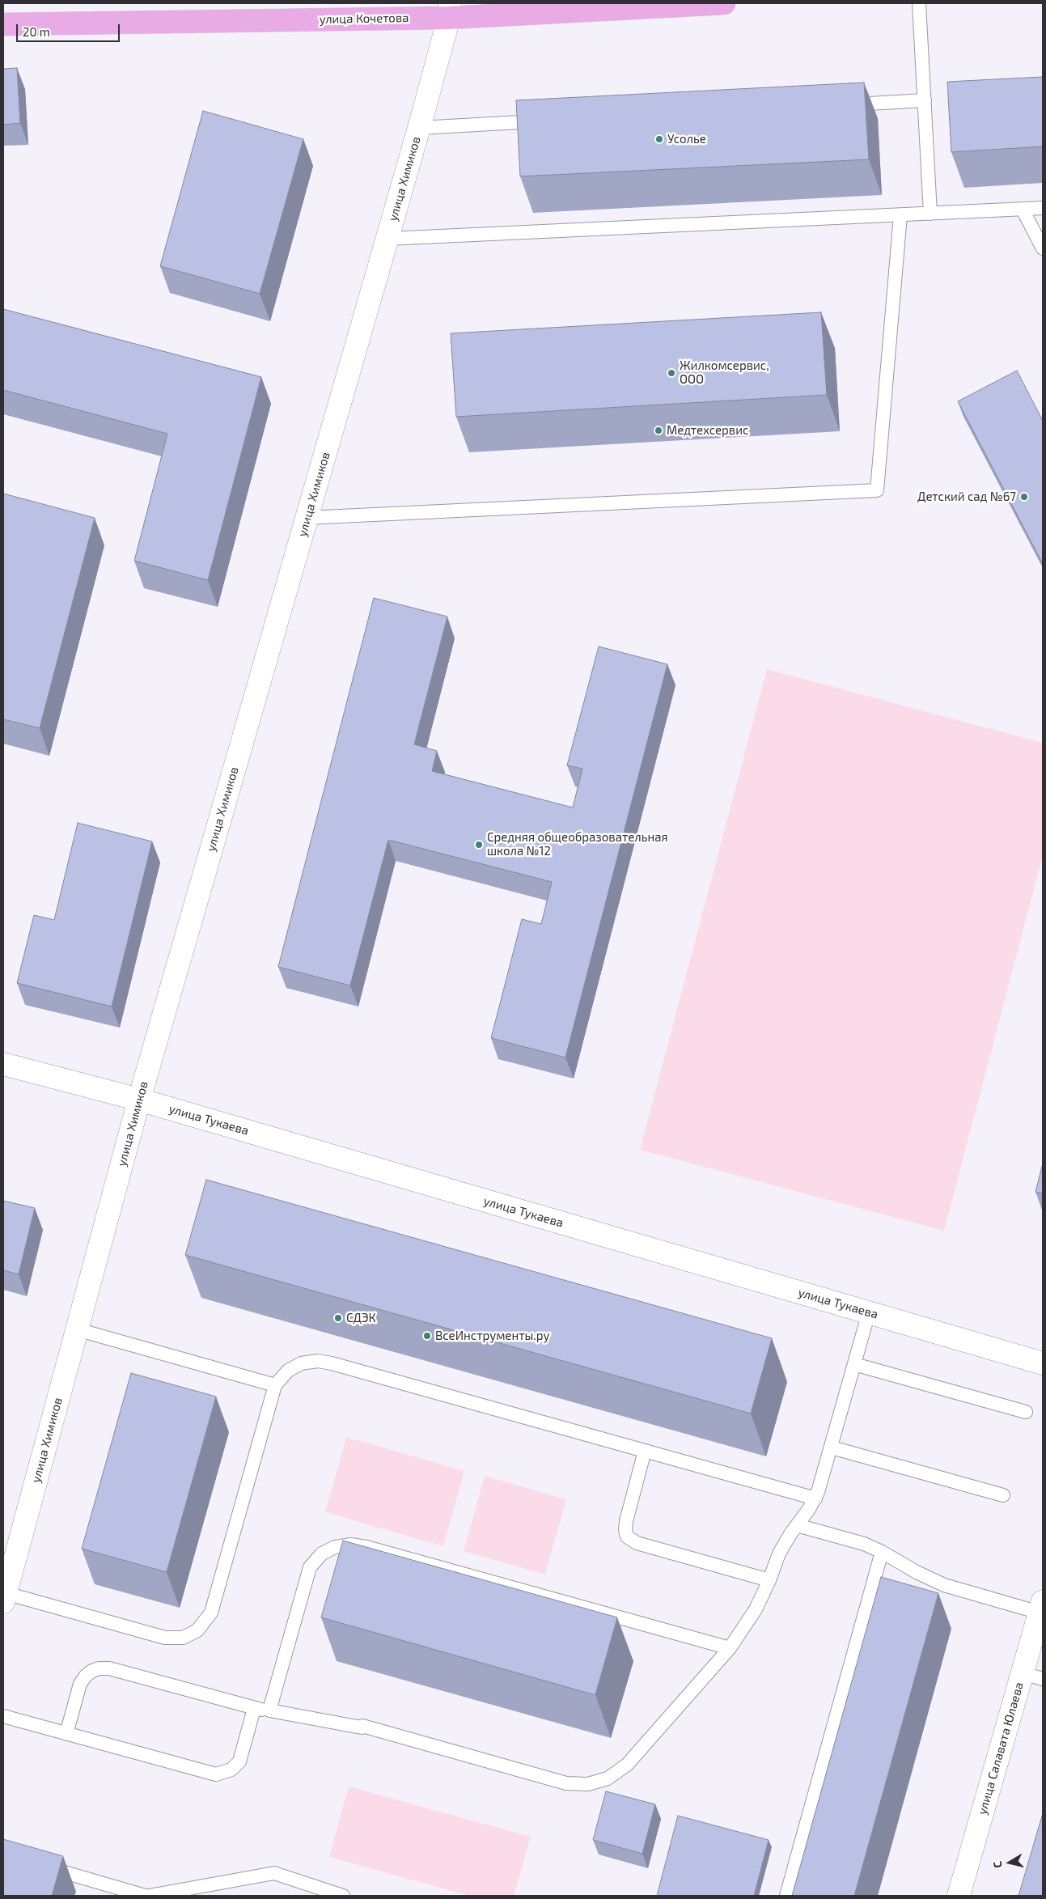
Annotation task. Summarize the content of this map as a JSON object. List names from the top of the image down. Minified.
{"streets":{"main road":["улица Кочетова"],"street":["улица Химиков","улица Тукаева","улица Салавата Юлаева"]},"crossings":[["улица Кочетова","улица Химиков"],["улица Химиков","улица Тукаева"]],"places":["Усолье","Жилкомсервис, ООО","Медтехсервис","Детский сад №67","Средняя общеобразовательная школа №12","СДЭК","ВсеИнструменты.ру"],"scale_bar":"20 m","north":"left"}
